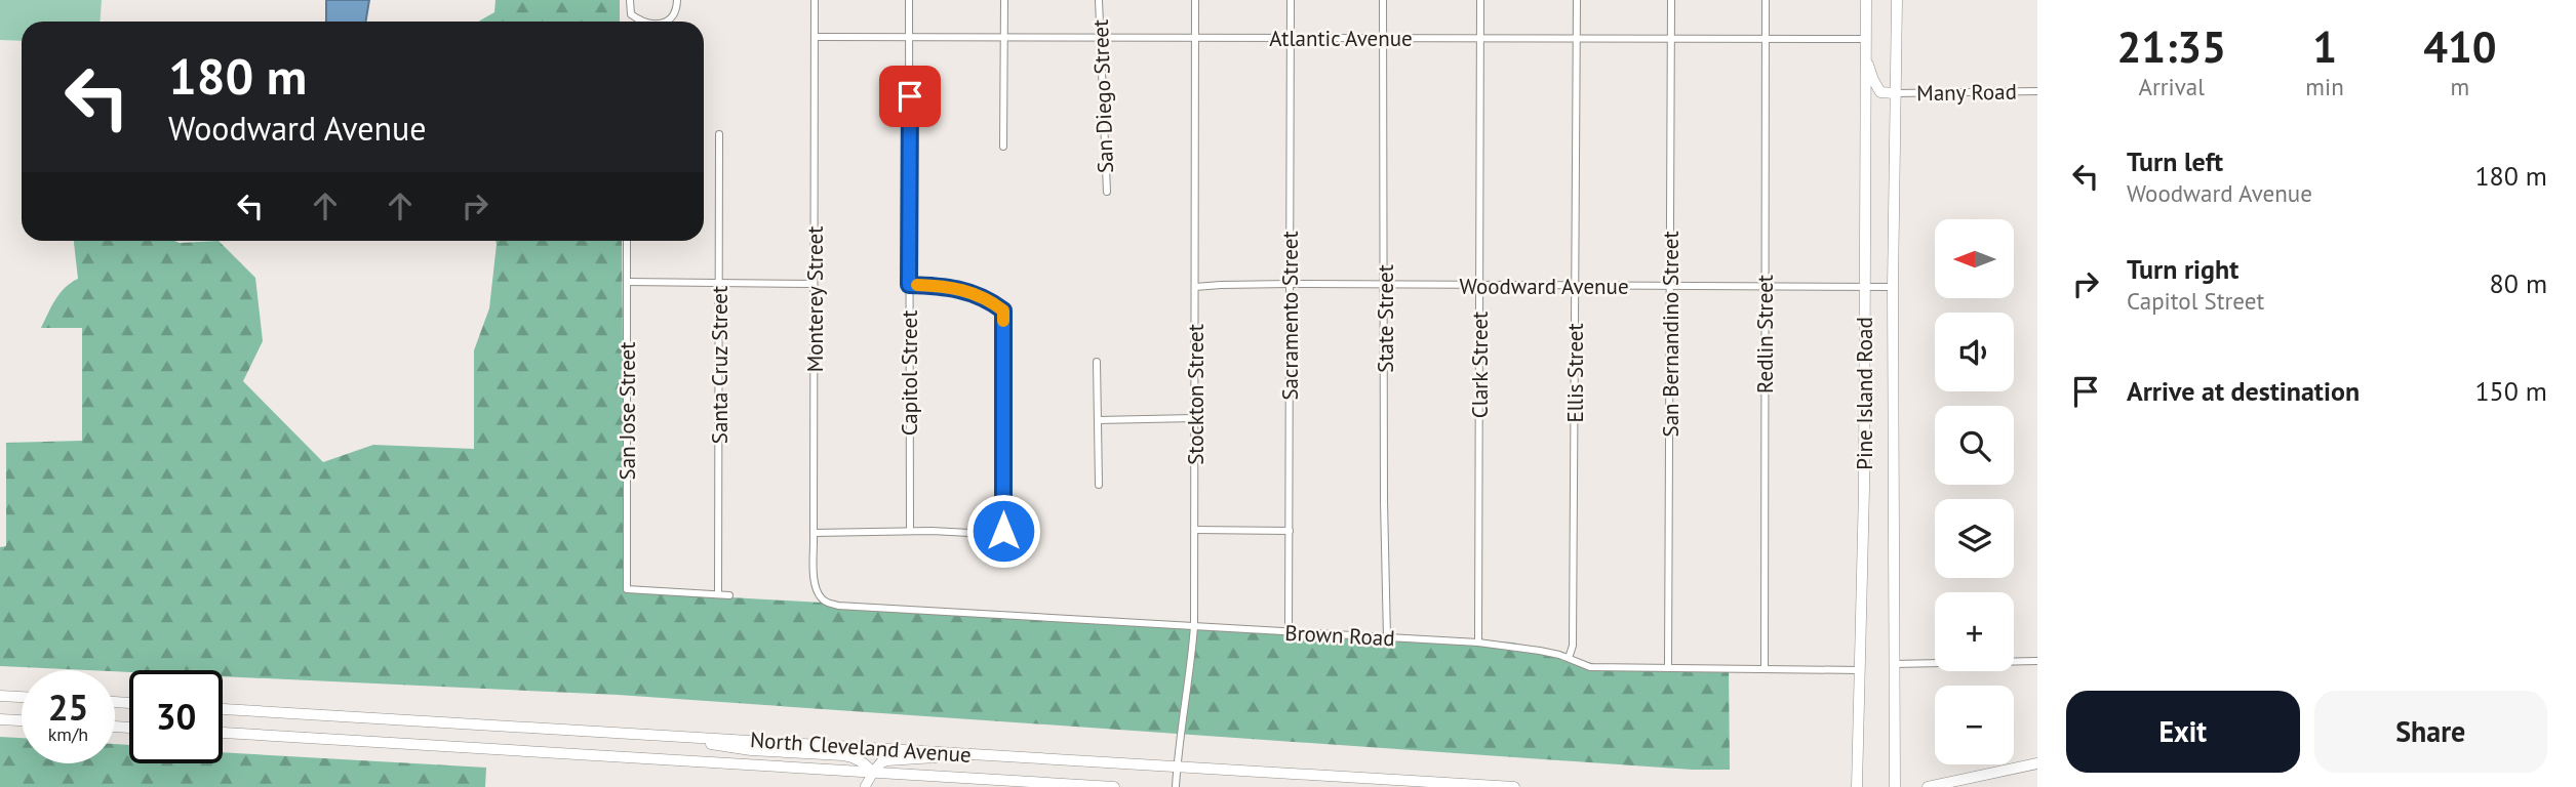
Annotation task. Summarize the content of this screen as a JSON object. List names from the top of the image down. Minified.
{"streets":{"main road":["Pine Island Road","North Cleveland Avenue"],"street":["Atlantic Avenue","Many Road","San Diego Street","Woodward Avenue","Monterey Street","Sacramento Street","State Street","San Bernandino Street","Redlin Street","Santa Cruz Street","Clark Street","Capitol Street","Ellis Street","Stockton Street","San Jose Street","Brown Road"]},"crossings":[["Atlantic Avenue","San Diego Street"],["Atlantic Avenue","Monterey Street"],["Atlantic Avenue","Sacramento Street"],["Atlantic Avenue","State Street"],["Atlantic Avenue","San Bernandino Street"],["Atlantic Avenue","Redlin Street"],["Atlantic Avenue","Clark Street"],["Atlantic Avenue","Capitol Street"],["Atlantic Avenue","Ellis Street"],["Atlantic Avenue","Pine Island Road"],["Atlantic Avenue","Stockton Street"],["Many Road","Pine Island Road"],["Woodward Avenue","Sacramento Street"],["Woodward Avenue","State Street"],["Woodward Avenue","San Bernandino Street"],["Woodward Avenue","Redlin Street"],["Woodward Avenue","Clark Street"],["Woodward Avenue","Ellis Street"],["Woodward Avenue","Pine Island Road"],["Woodward Avenue","Stockton Street"],["Monterey Street","Brown Road"],["Sacramento Street","Brown Road"],["State Street","Brown Road"],["San Bernandino Street","Brown Road"],["Redlin Street","Brown Road"],["Santa Cruz Street","San Jose Street"],["Clark Street","Brown Road"],["Ellis Street","Brown Road"],["Pine Island Road","Brown Road"],["Stockton Street","Brown Road"],["Stockton Street","North Cleveland Avenue"]],"north":"left","page":{"eta":["21:35","Arrival","1","min","410","m"],"turn":["180 m","Woodward Avenue"],"list":[{"name":"Turn left","note":"Woodward Avenue","value":"180 m"},{"name":"Turn right","note":"Capitol Street","value":"80 m"},{"name":"Arrive at destination","value":"150 m"}],"map_buttons":["+","−"],"speed":"25 km/h","limit":"30","buttons":["Exit","Share"]}}
